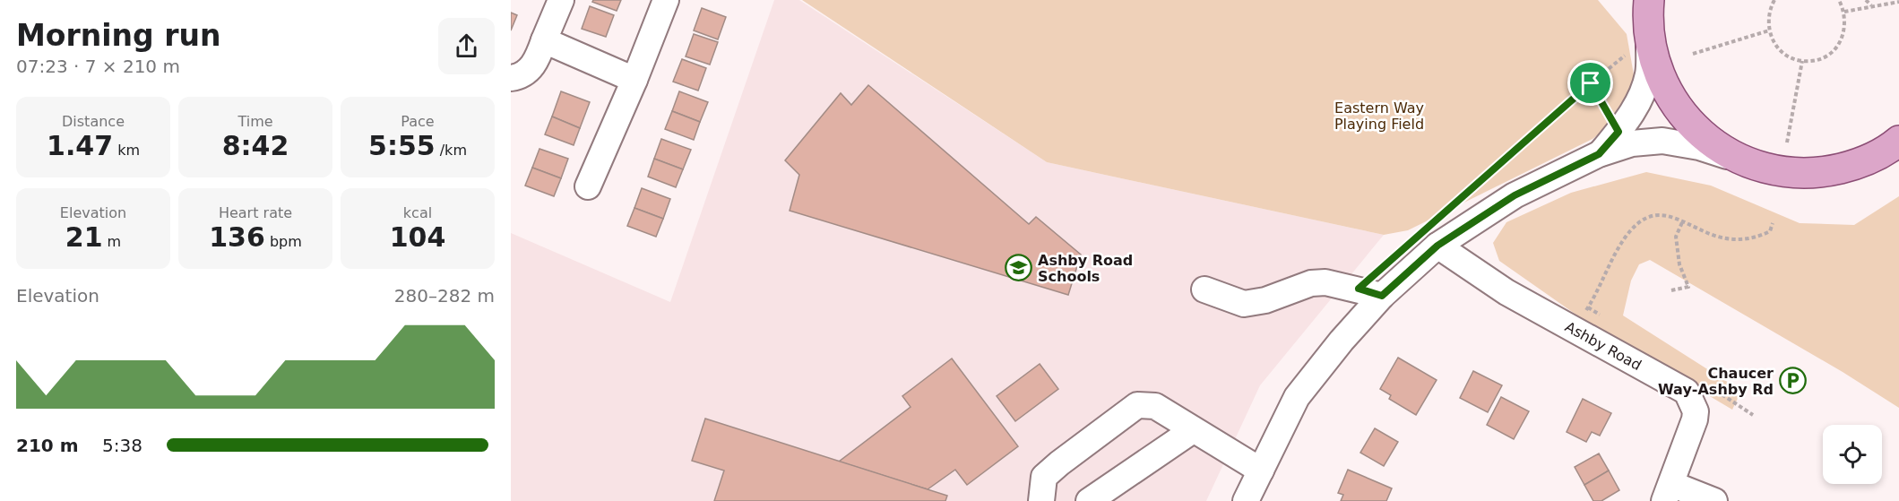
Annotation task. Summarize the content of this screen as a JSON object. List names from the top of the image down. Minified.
{"streets":{"street":["Ashby Road"]},"parks":["Eastern Way Playing Field"],"places":{"school or university":["Ashby Road Schools"],"parking":["Chaucer Way-Ashby Rd"]},"page":{"heading":["Morning run","07:23 · 7 × 210 m"],"stats":[["Distance","1.47 km"],["Time","8:42"],["Pace","5:55 /km"],["Elevation","21 m"],["Heart rate","136 bpm"],["kcal","104"]],"chart":["Elevation","280–282 m"],"list":[{"name":"210 m","note":"5:38"}]}}
